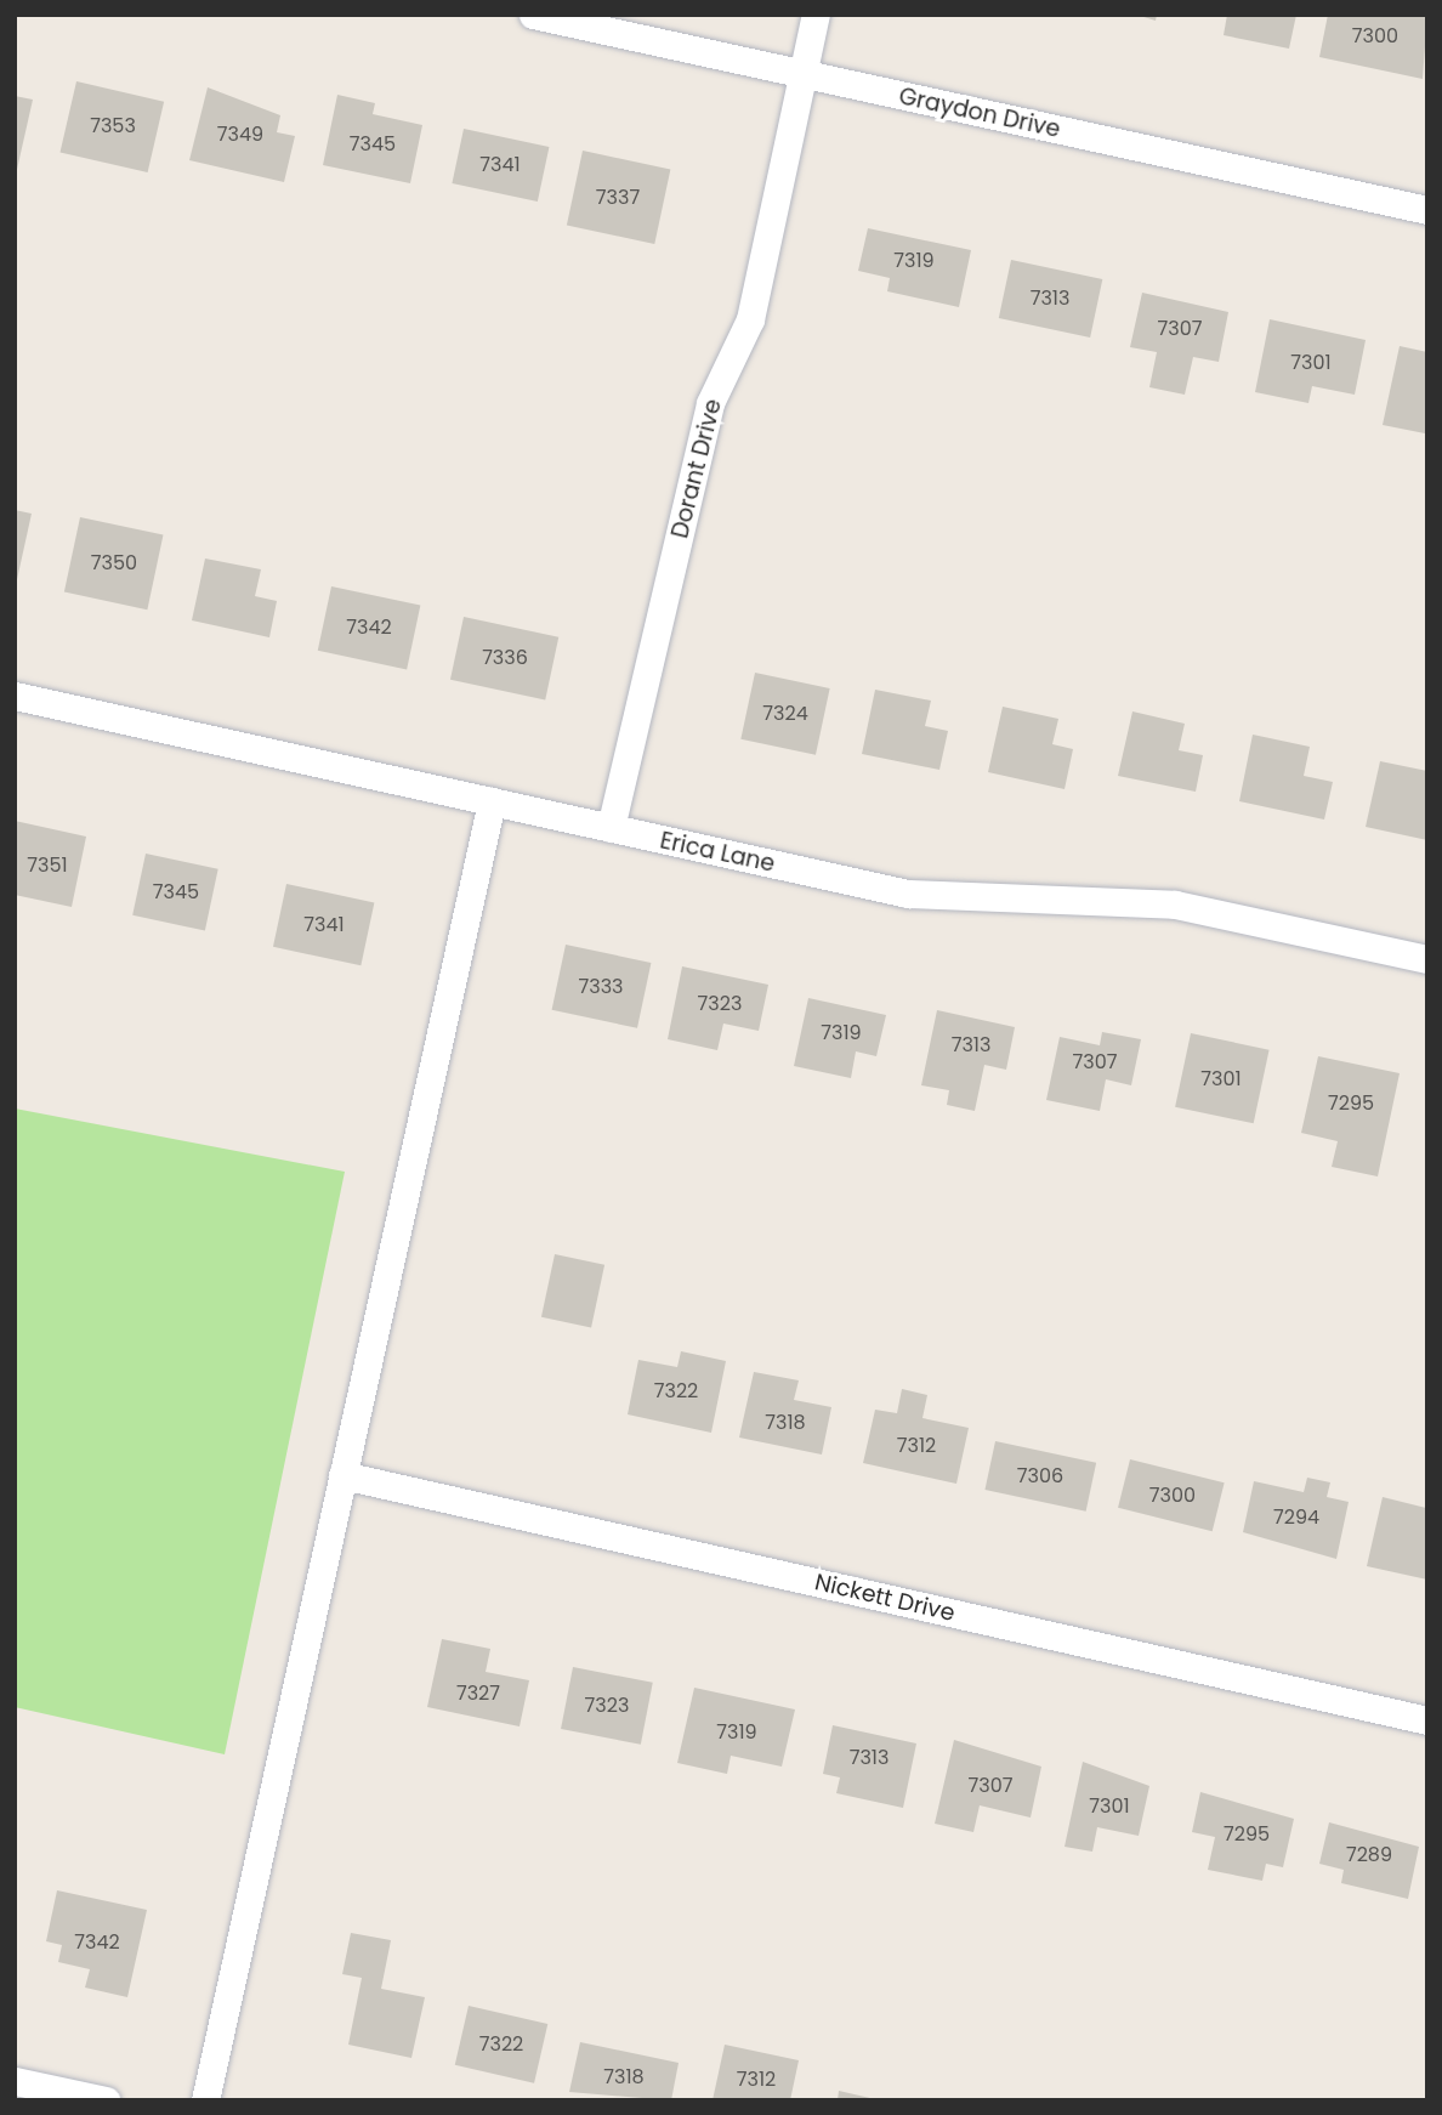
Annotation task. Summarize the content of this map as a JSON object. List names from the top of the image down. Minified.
{"streets":{"street":["Graydon Drive","Dorant Drive","Erica Lane","Nickett Drive"]},"crossings":[["Graydon Drive","Dorant Drive"],["Dorant Drive","Erica Lane"]],"house_numbers":["7300","7353","7349","7345","7341","7337","7319","7313","7307","7301","7350","7342","7336","7324","7351","7345","7341","7333","7323","7319","7313","7307","7301","7295","7322","7318","7312","7306","7300","7294","7327","7323","7319","7313","7307","7301","7295","7289","7342","7322","7318","7312"]}
